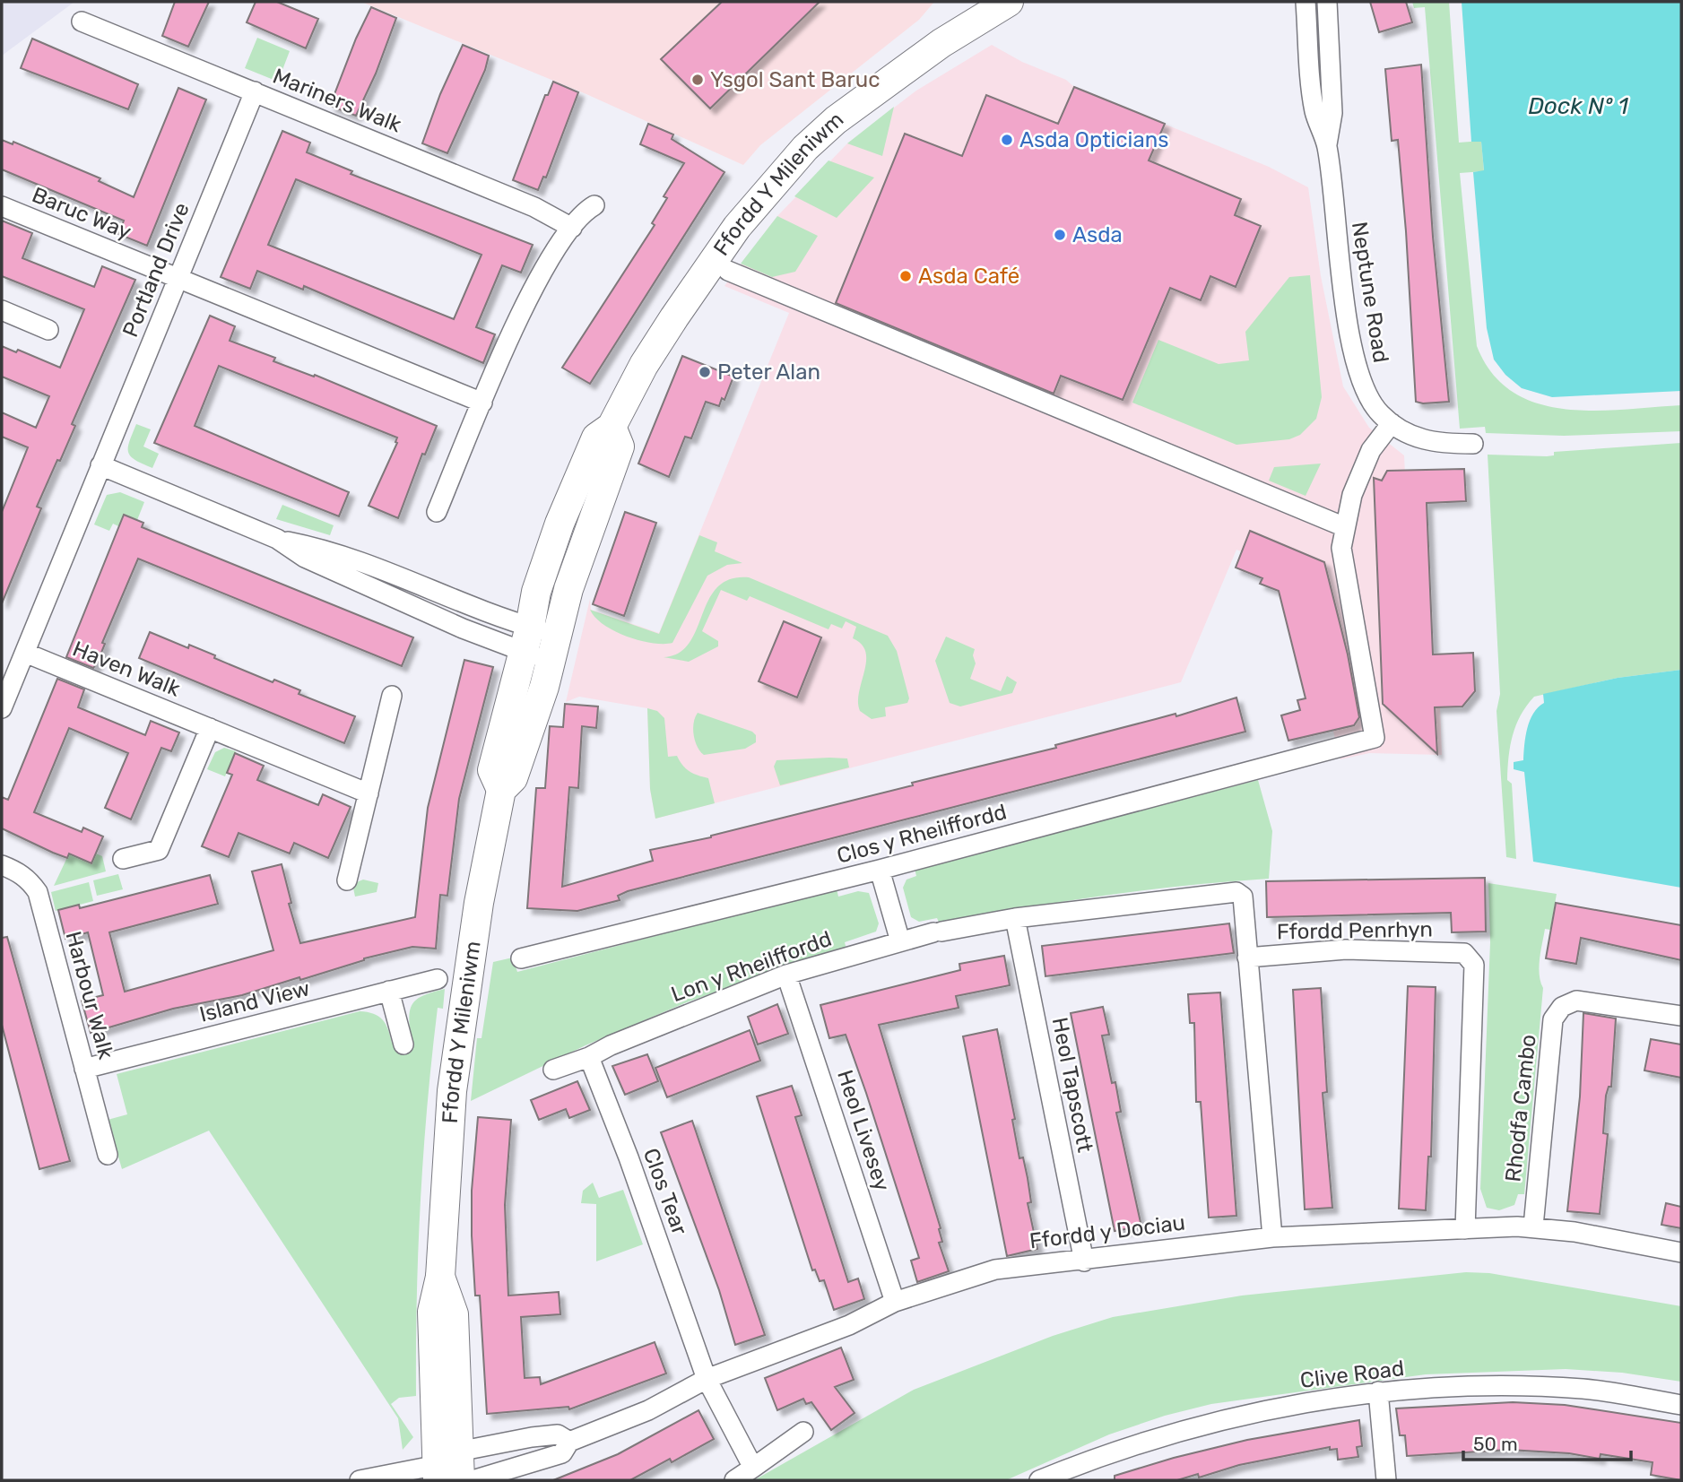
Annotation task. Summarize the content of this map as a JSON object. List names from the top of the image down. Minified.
{"streets":{"street":["Mariners Walk","Ffordd Y Mileniwm","Baruc Way","Portland Drive","Neptune Road","Haven Walk","Clos y Rheilffordd","Ffordd Penrhyn","Lon y Rheilffordd","Harbour Walk","Island View","Heol Tapscott","Rhodfa Cambo","Heol Livesey","Clos Tear","Ffordd y Dociau","Clive Road"]},"crossings":[["Mariners Walk","Portland Drive"],["Ffordd Y Mileniwm","Ffordd y Dociau"],["Baruc Way","Portland Drive"],["Portland Drive","Haven Walk"],["Ffordd Penrhyn","Lon y Rheilffordd"],["Ffordd Penrhyn","Ffordd y Dociau"],["Lon y Rheilffordd","Heol Tapscott"],["Lon y Rheilffordd","Heol Livesey"],["Lon y Rheilffordd","Clos Tear"],["Harbour Walk","Island View"],["Heol Tapscott","Ffordd y Dociau"],["Rhodfa Cambo","Ffordd y Dociau"],["Heol Livesey","Ffordd y Dociau"],["Clos Tear","Ffordd y Dociau"]],"water":["Dock Nº 1"],"places":["Ysgol Sant Baruc","Asda Opticians","Asda","Asda Café","Peter Alan"],"scale_bar":"50 m"}
